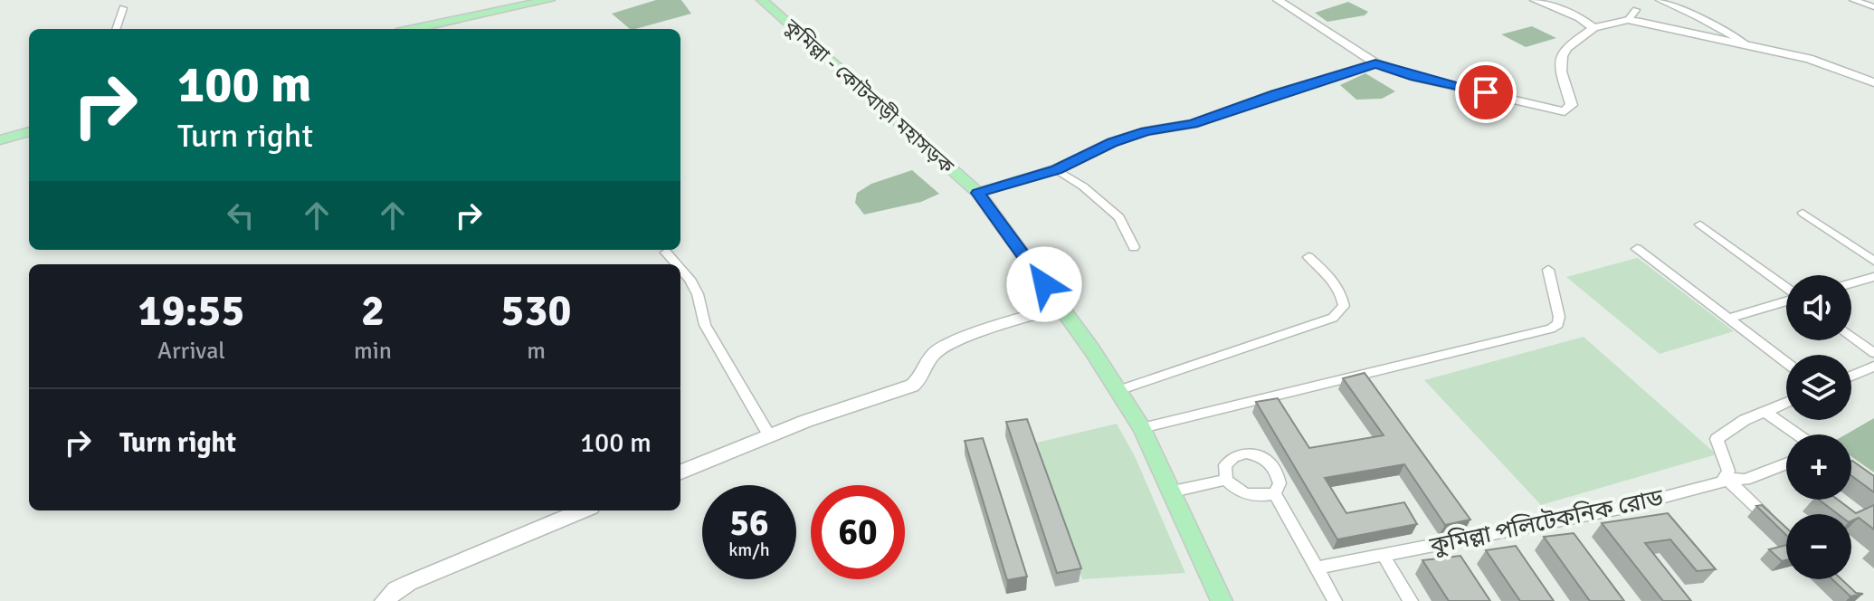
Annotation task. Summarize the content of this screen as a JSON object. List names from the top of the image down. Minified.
{"streets":{"main road":["কুমিল্লা - কোটবাড়ী মহাসড়ক"],"street":["কুমিল্লা পলিটেকনিক রোড"]},"page":{"turn":["100 m","Turn right"],"eta":["19:55","Arrival","2","min","530","m"],"map_buttons":["+","−"],"list":[{"name":"Turn right","value":"100 m"}],"speed":"56 km/h","limit":"60"}}
